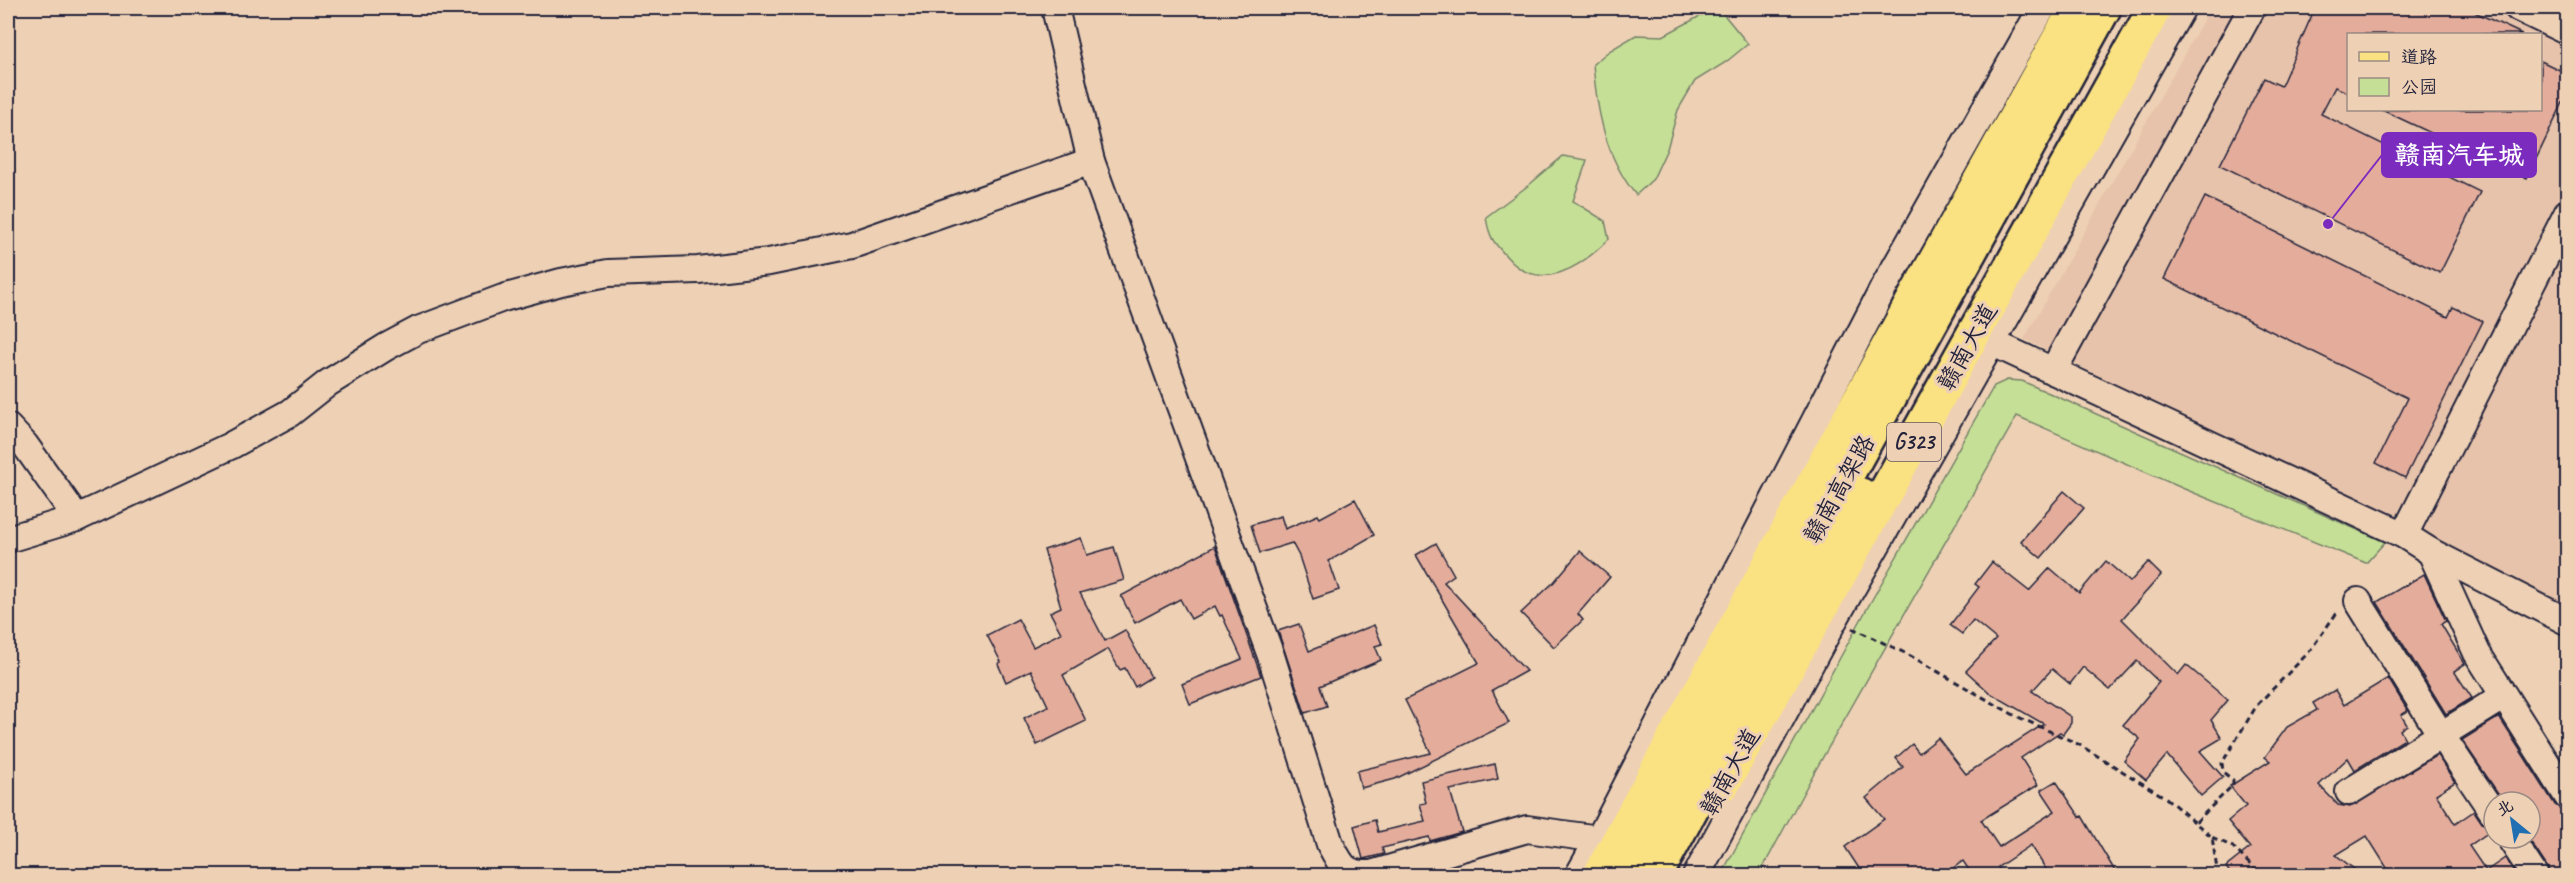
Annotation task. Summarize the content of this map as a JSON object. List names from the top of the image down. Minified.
{"streets":{"main road":["赣南大道","G323","赣南高架路"]},"places":["赣南汽车城"],"legend":["道路","公园"],"north":"top left"}
